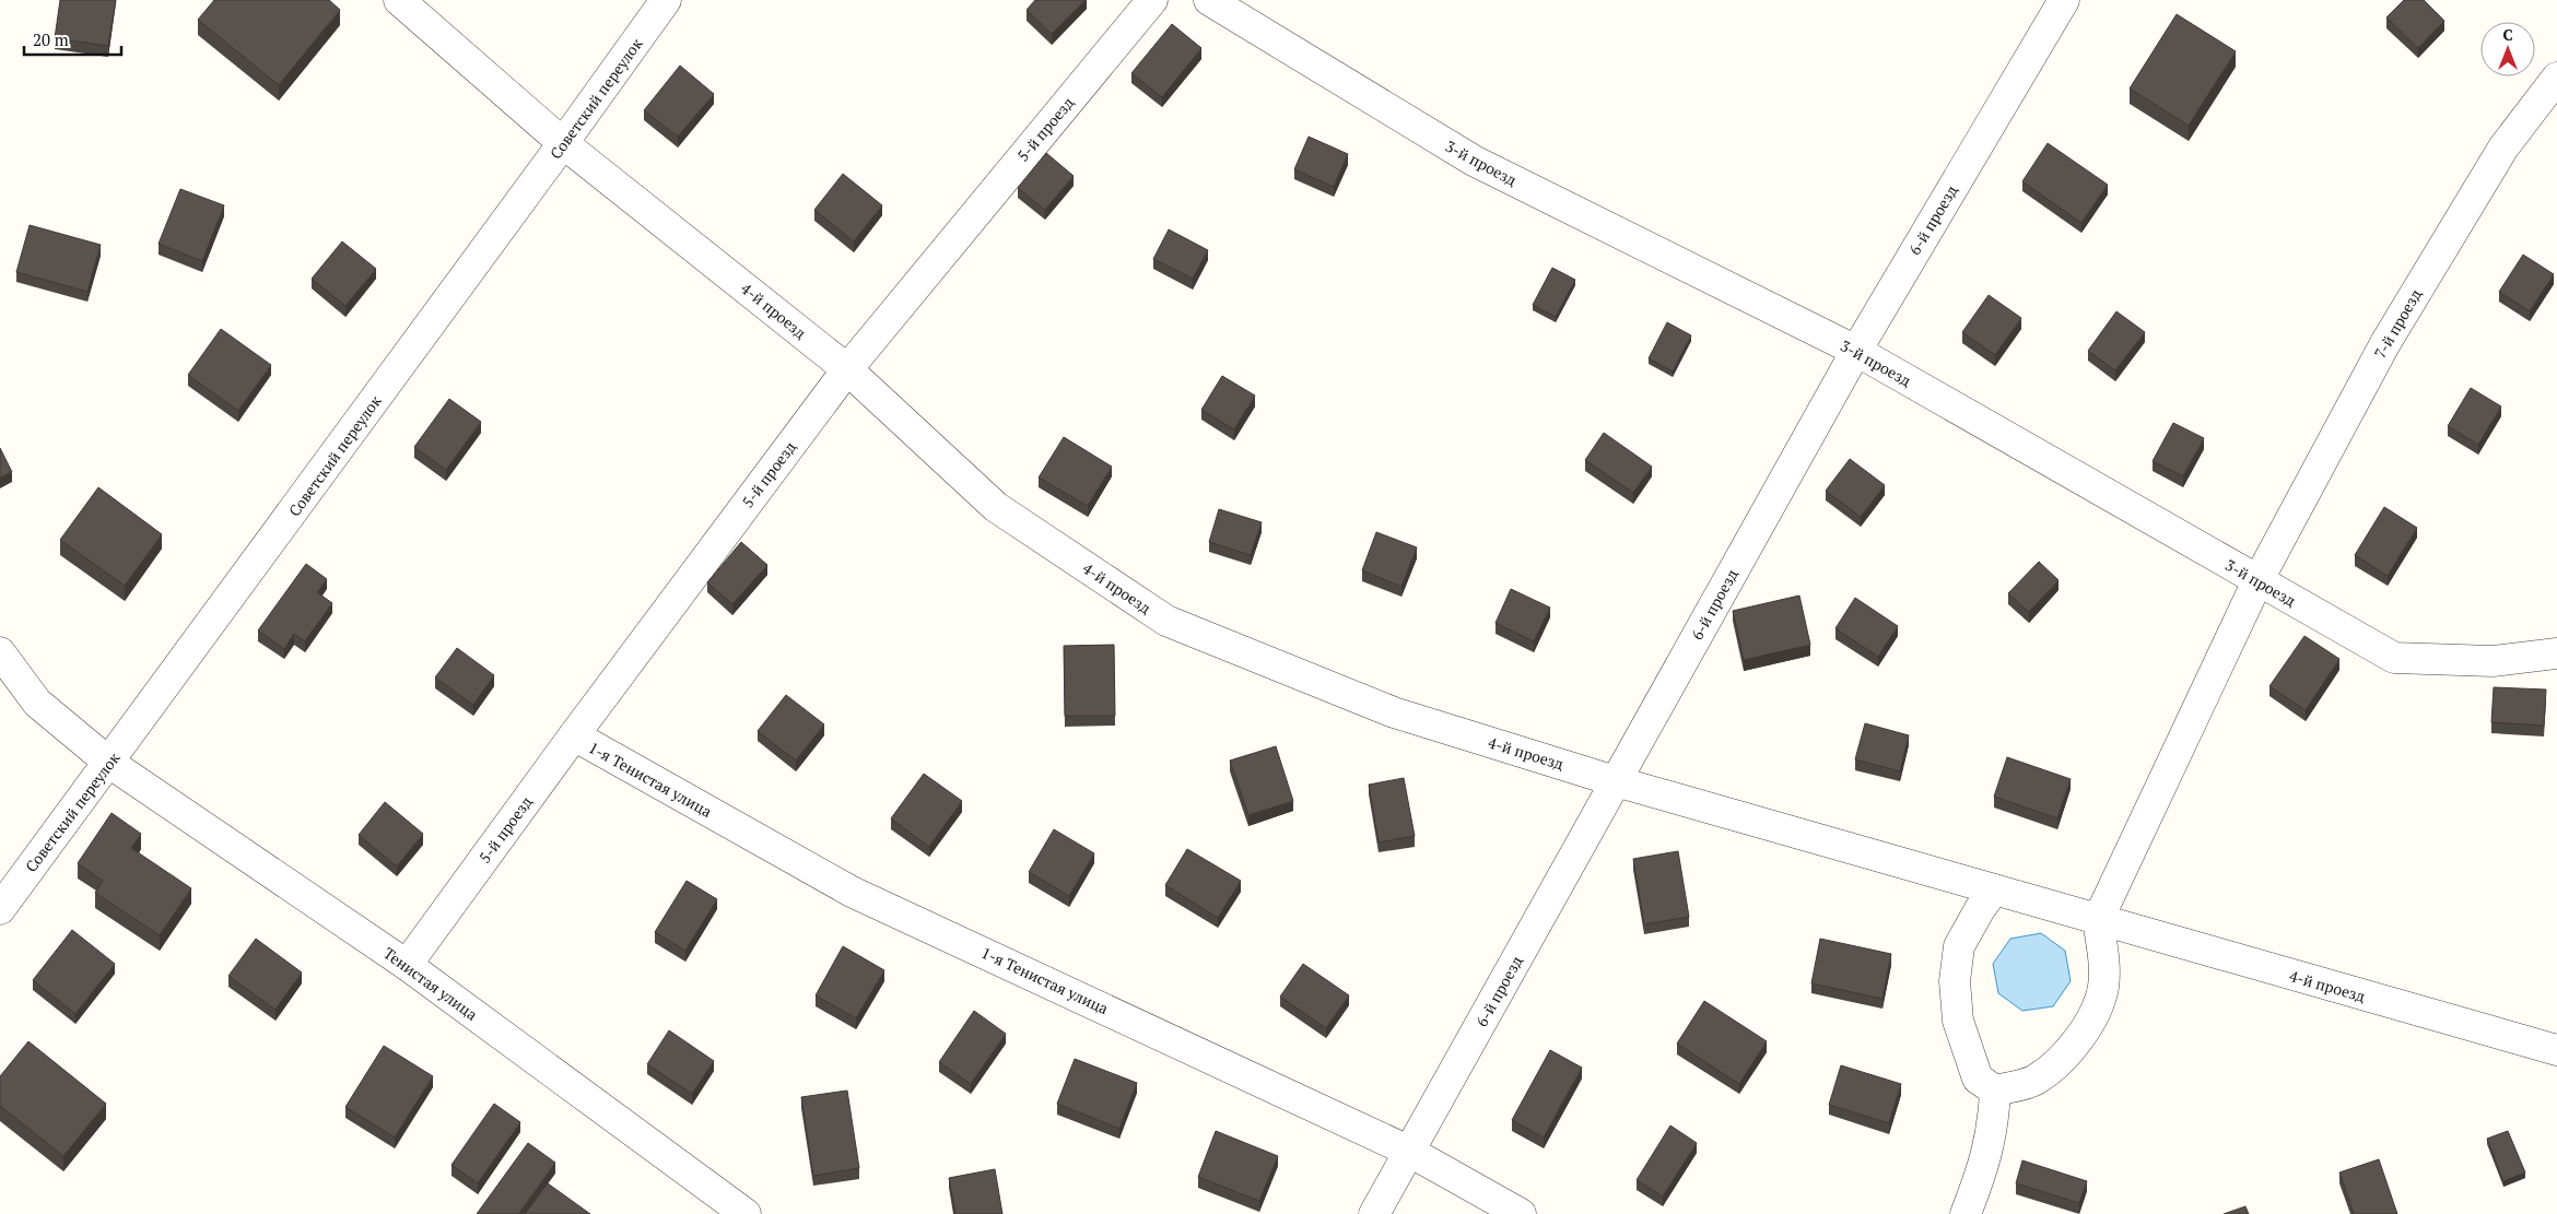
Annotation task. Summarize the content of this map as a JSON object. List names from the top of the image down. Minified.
{"streets":{"street":["Советский переулок","5-й проезд","3-й проезд","6-й проезд","4-й проезд","7-й проезд","1-я Тенистая улица","Тенистая улица"]},"crossings":[["Советский переулок","4-й проезд"],["Советский переулок","Тенистая улица"],["5-й проезд","4-й проезд"],["5-й проезд","1-я Тенистая улица"],["5-й проезд","Тенистая улица"],["3-й проезд","6-й проезд"],["3-й проезд","7-й проезд"],["6-й проезд","4-й проезд"],["6-й проезд","1-я Тенистая улица"],["4-й проезд","7-й проезд"]],"scale_bar":"20 m","north":"top"}
